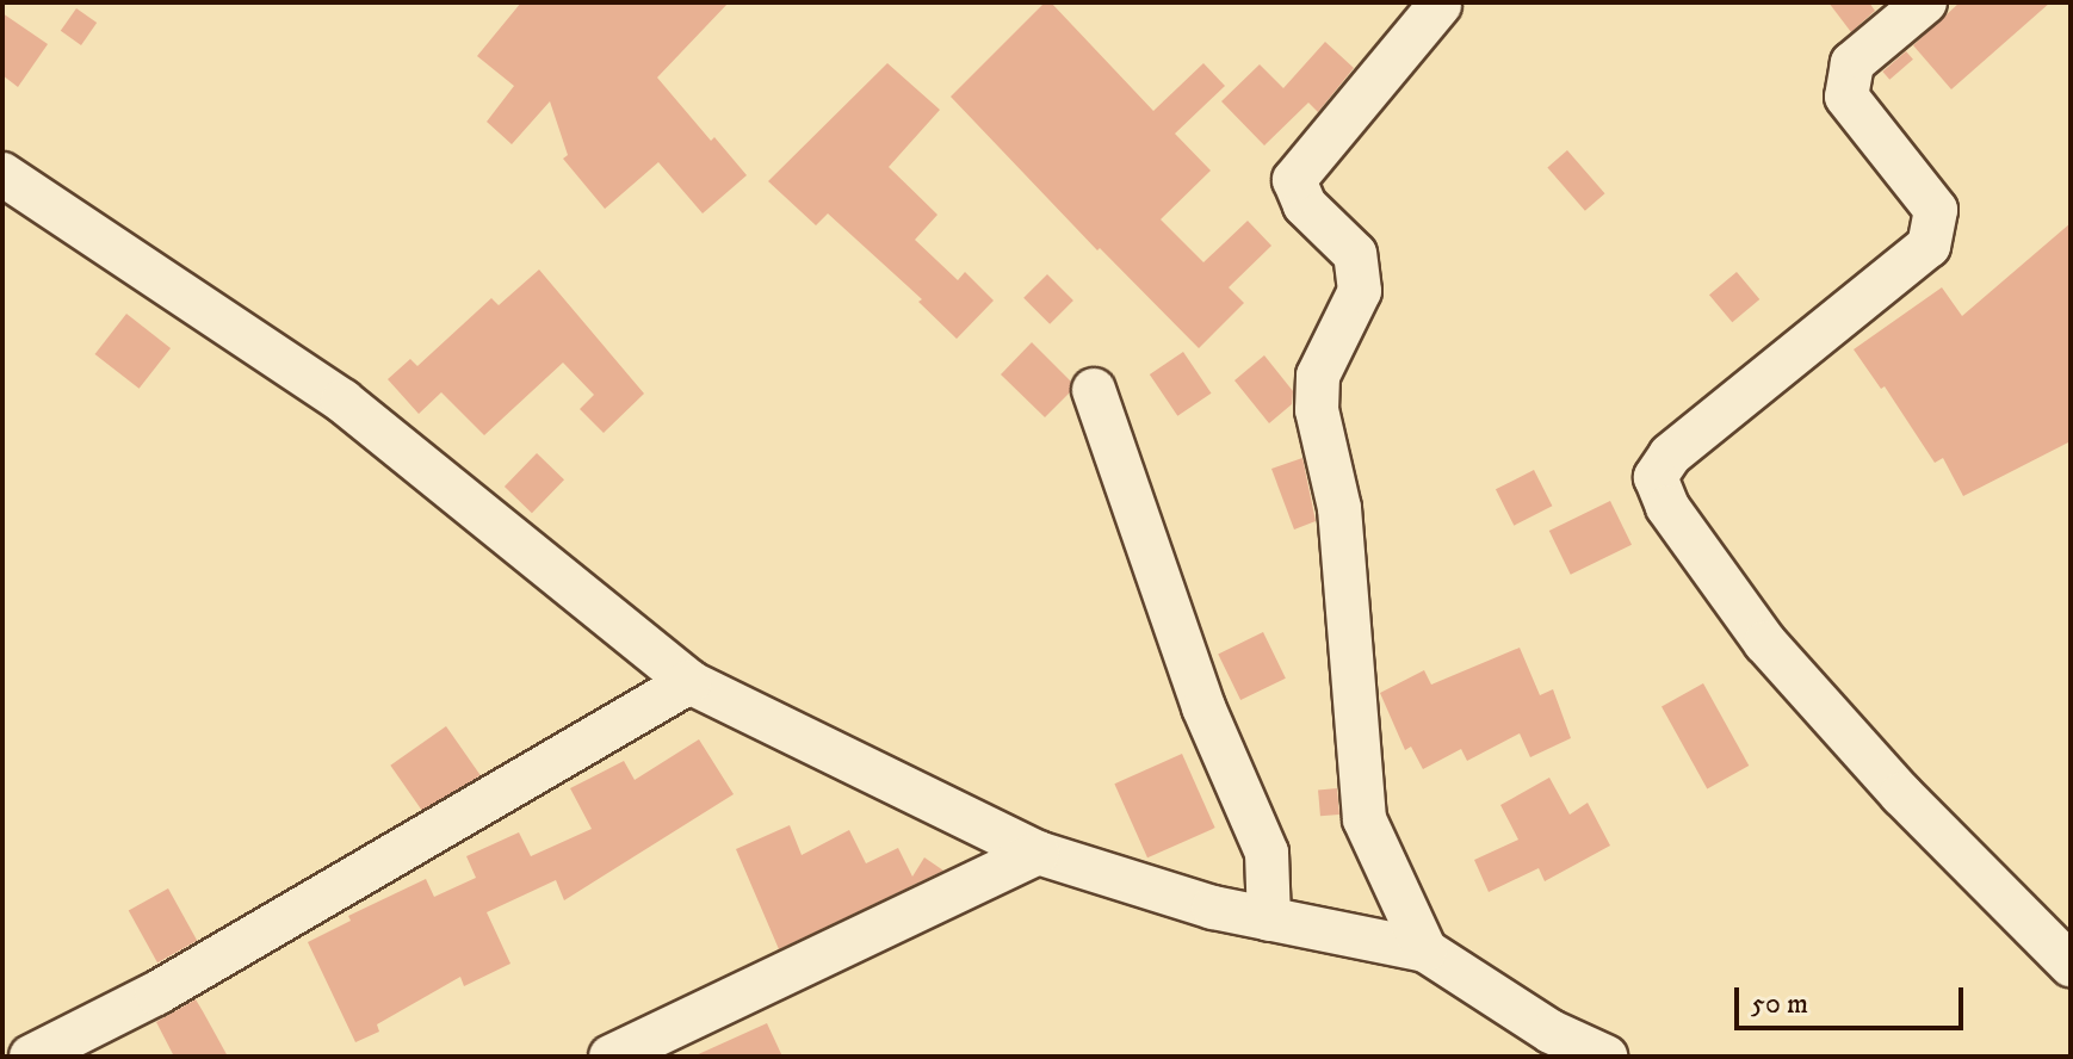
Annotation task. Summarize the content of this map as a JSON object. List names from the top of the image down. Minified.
{"scale_bar":"50 m"}
